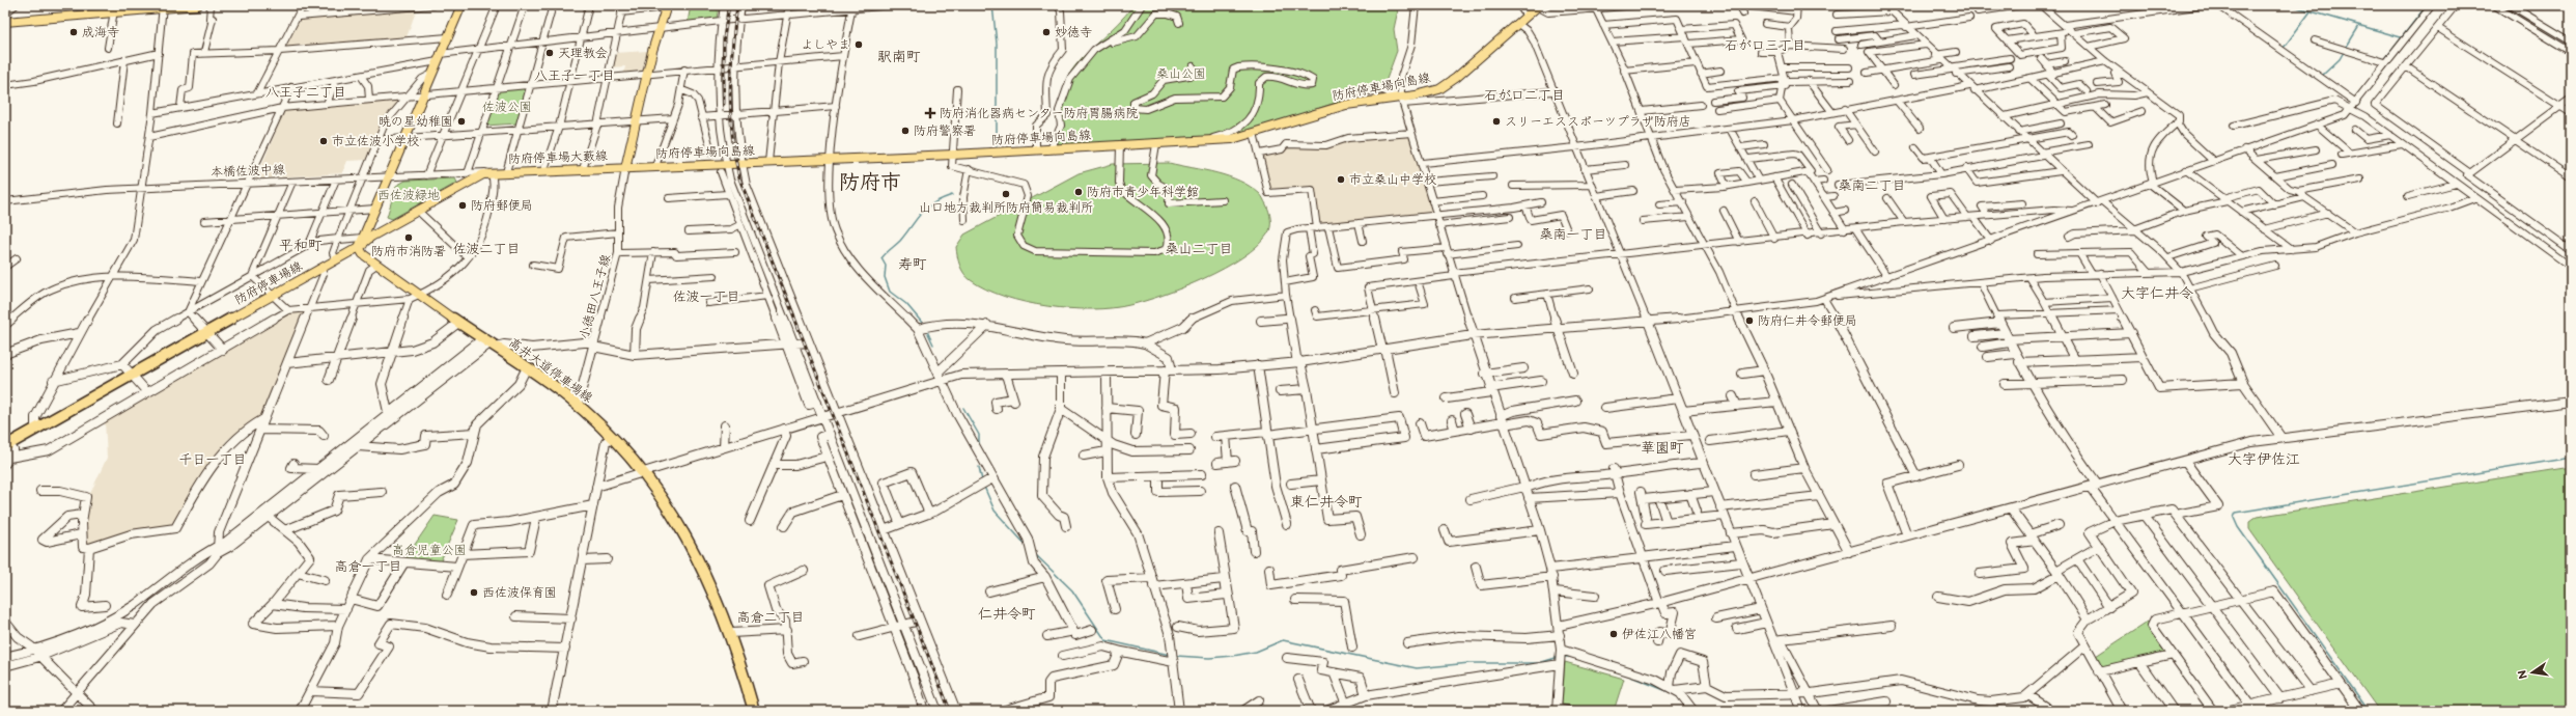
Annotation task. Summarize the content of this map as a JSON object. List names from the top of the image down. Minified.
{"streets":{"main road":["防府停車場向島線","防府停車場大藪線","防府停車場線","高井大道停車場線"],"street":["本橋佐波中線","小徳田八王子線"]},"crossings":[["防府停車場向島線","防府停車場大藪線"],["防府停車場向島線","小徳田八王子線"],["防府停車場大藪線","本橋佐波中線"],["防府停車場大藪線","防府停車場線"],["防府停車場大藪線","小徳田八王子線"],["防府停車場大藪線","高井大道停車場線"],["防府停車場線","高井大道停車場線"],["小徳田八王子線","高井大道停車場線"]],"districts":["石が口三丁目","駅南町","八王子一丁目","八王子二丁目","石が口二丁目","防府市","桑南二丁目","桑南一丁目","平和町","佐波二丁目","桑山二丁目","寿町","大字仁井令","佐波一丁目","華園町","大字伊佐江","千日一丁目","東仁井令町","高倉一丁目","仁井令町","高倉二丁目"],"parks":["桑山公園","佐波公園","西佐波緑地","高倉児童公園"],"places":{"other":["成海寺","妙徳寺","よしやま","天理教会","暁の星幼稚園","スリーエススポーツプラザ防府店","防府警察署","市立佐波小学校","市立桑山中学校","防府市青少年科学館","山口地方裁判所防府簡易裁判所","防府郵便局","防府市消防署","防府仁井令郵便局","西佐波保育園","伊佐江八幡宮"],"health":["防府消化器病センター防府胃腸病院"]},"north":"left"}
